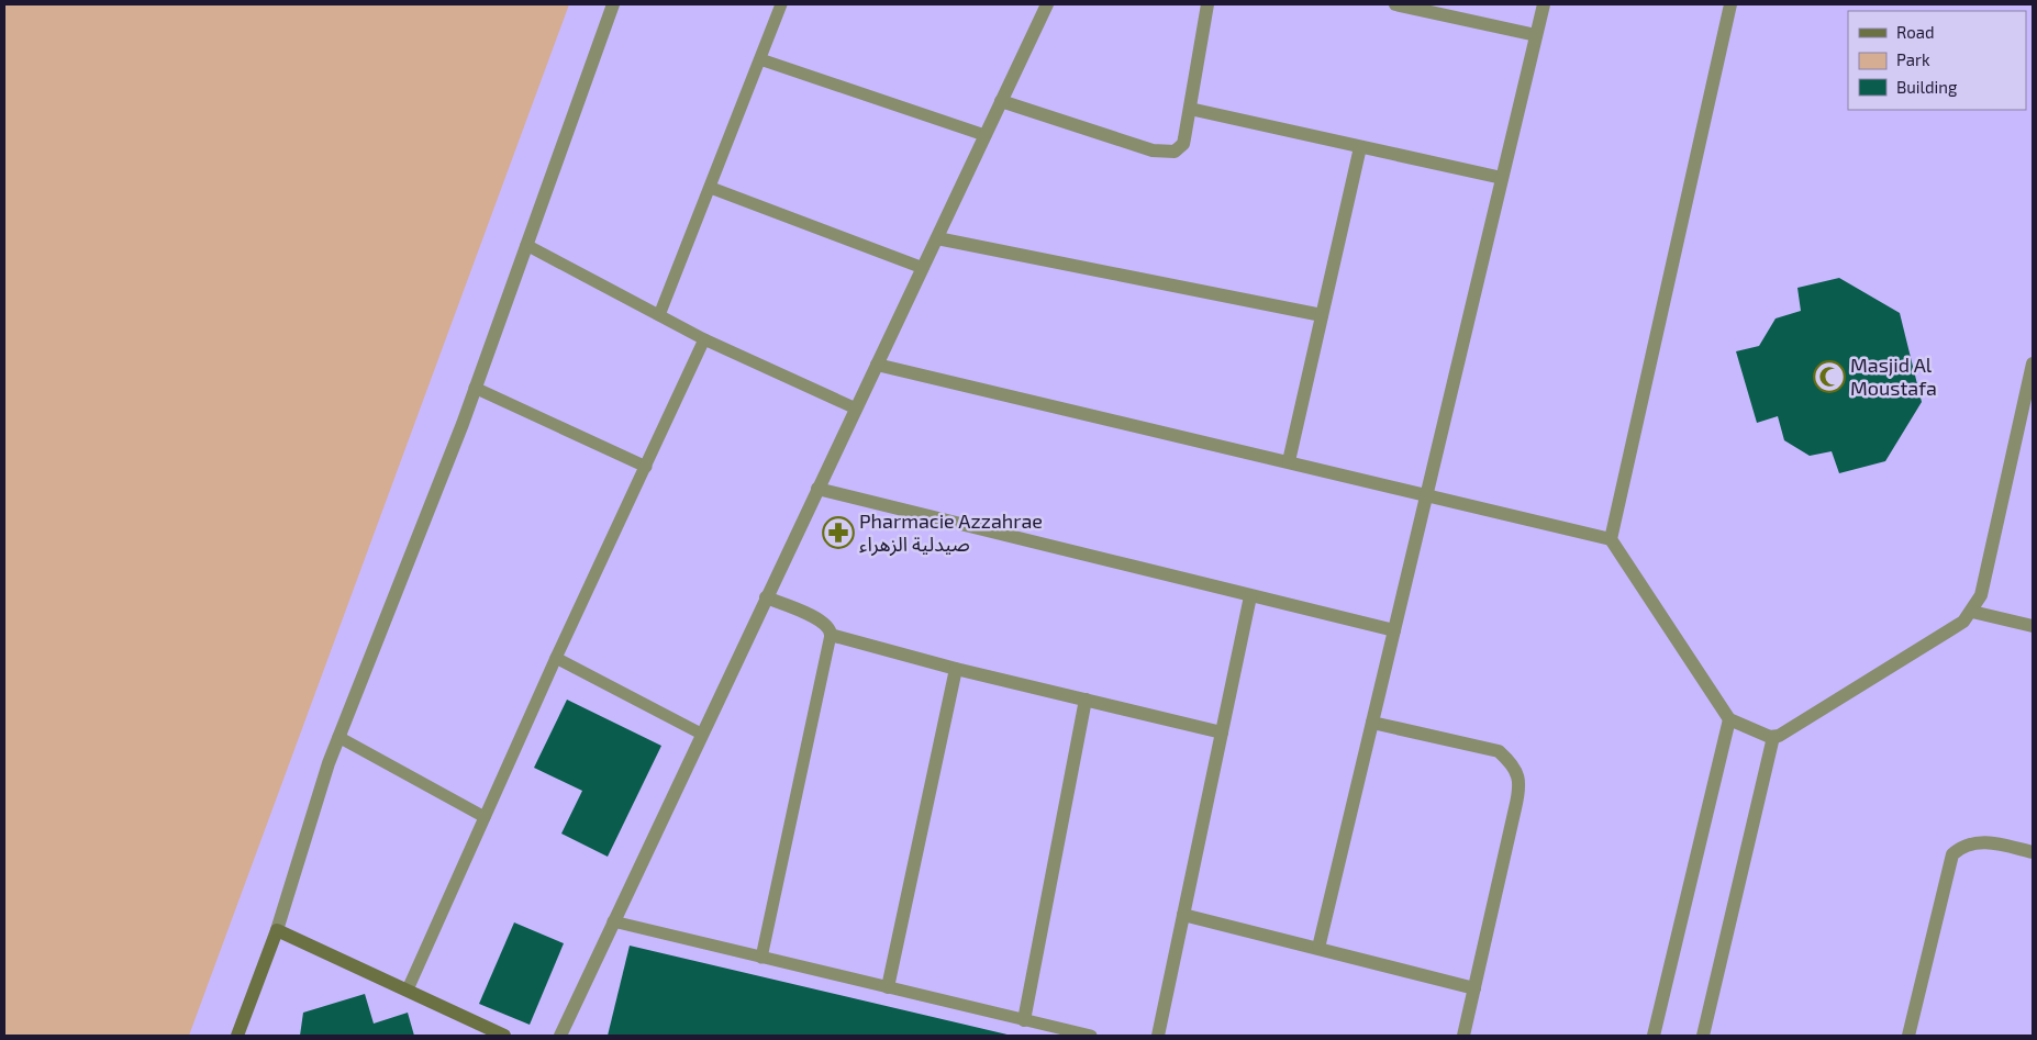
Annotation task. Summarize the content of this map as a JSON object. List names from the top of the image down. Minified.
{"places":{"mosque":["Masjid Al Moustafa"],"pharmacy":["Pharmacie Azzahrae صيدلية الزهراء"]},"legend":["Road","Park","Building"]}
